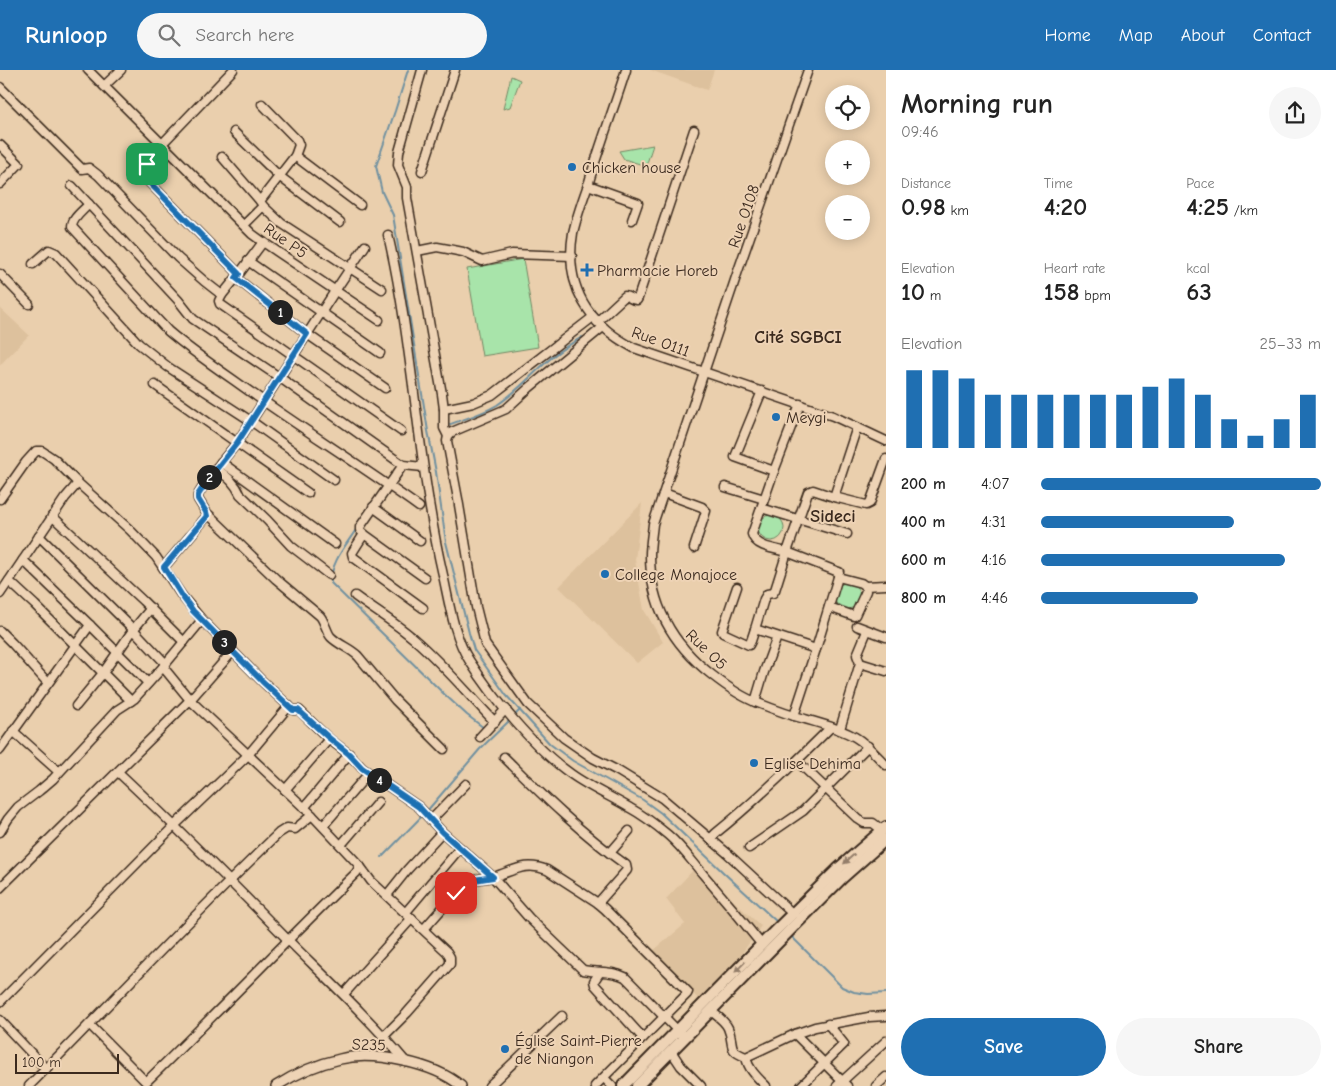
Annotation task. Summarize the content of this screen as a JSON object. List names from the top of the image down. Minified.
{"streets":{"street":["Rue O108","Rue P5","Rue O111","Rue O5","S235"]},"crossings":[["Rue O108","Rue O111"],["Rue O108","Rue O5"],["Rue O111","Rue O5"]],"districts":["Cité SGBCI","Sideci"],"places":{"other":["Chicken house","Meygi","College Monajoce","Eglise Dehima","Église Saint-Pierre de Niangon"],"health":["Pharmacie Horeb"]},"scale_bar":"100 m","page":{"header":"Runloop","search":"Search here","nav":["Home","Map","About","Contact"],"heading":["Morning run","09:46"],"map_buttons":["+","−"],"stats":[["Distance","0.98 km"],["Time","4:20"],["Pace","4:25 /km"],["Elevation","10 m"],["Heart rate","158 bpm"],["kcal","63"]],"pins":["1","2","3","4"],"chart":["Elevation","25–33 m"],"list":[{"name":"200 m","note":"4:07"},{"name":"400 m","note":"4:31"},{"name":"600 m","note":"4:16"},{"name":"800 m","note":"4:46"}],"buttons":["Save","Share"],"scale":"100 m"}}
